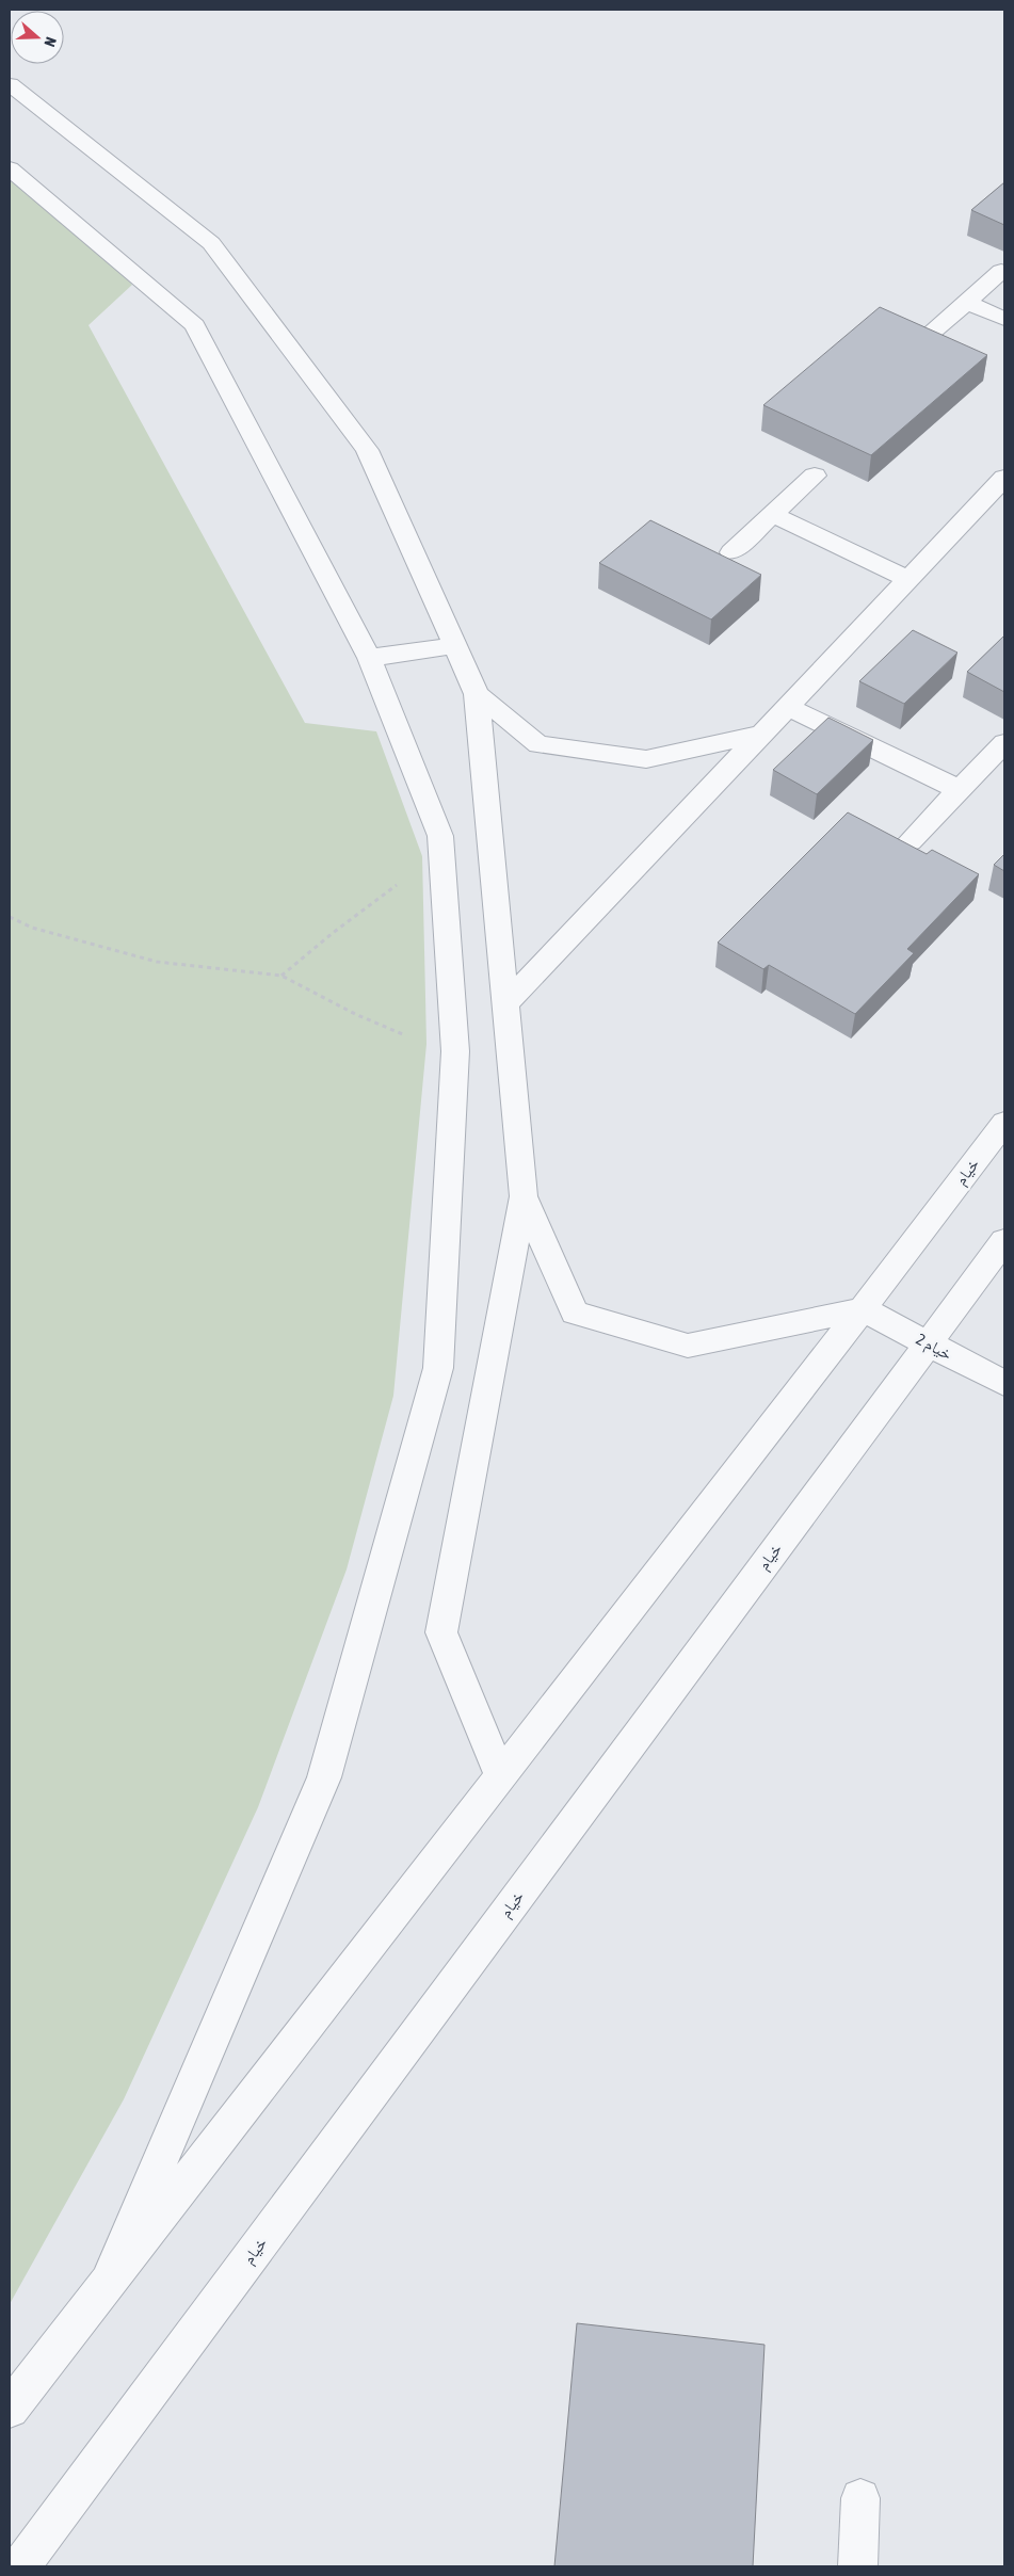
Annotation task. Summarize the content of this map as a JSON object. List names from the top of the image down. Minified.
{"streets":{"street":["خیام","خیام 2"]},"crossings":[["خیام","خیام 2"]],"north":"right"}
